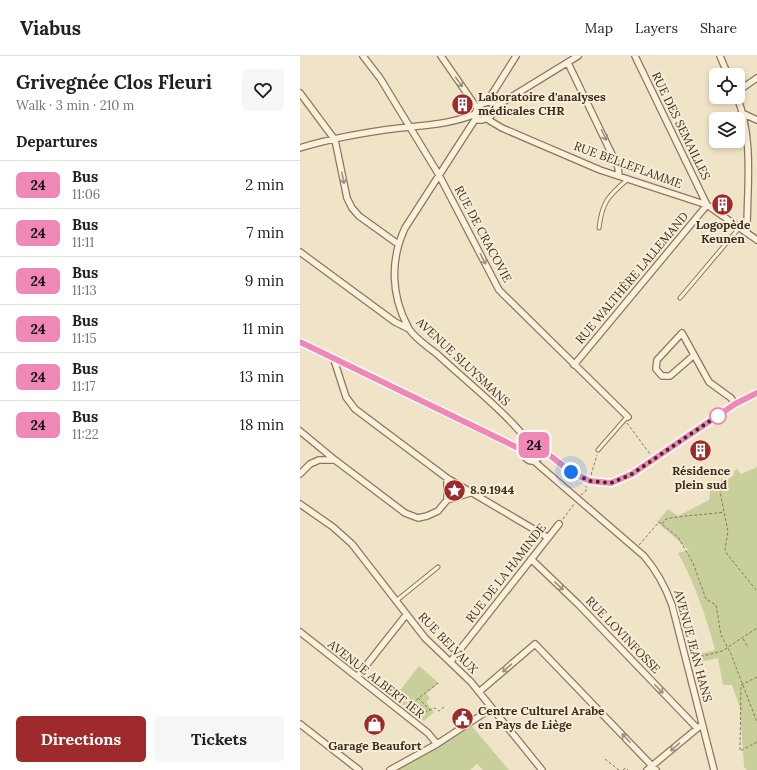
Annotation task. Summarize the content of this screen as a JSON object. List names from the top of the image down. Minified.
{"streets":{"street":["RUE DES SEMAILLES","RUE BELLEFLAMME","RUE DE CRACOVIE","RUE WALTHÈRE LALLEMAND","AVENUE SLUYSMANS","RUE DE LA HAMINDE","RUE LOVINFOSSE","RUE BELVAUX","AVENUE JEAN HANS","AVENUE ALBERT 1ER"]},"crossings":[["RUE DES SEMAILLES","RUE BELLEFLAMME"],["RUE DES SEMAILLES","RUE WALTHÈRE LALLEMAND"],["RUE BELLEFLAMME","RUE WALTHÈRE LALLEMAND"],["RUE DE CRACOVIE","RUE WALTHÈRE LALLEMAND"],["RUE DE CRACOVIE","AVENUE SLUYSMANS"],["AVENUE SLUYSMANS","AVENUE JEAN HANS"],["RUE DE LA HAMINDE","RUE LOVINFOSSE"],["RUE DE LA HAMINDE","RUE BELVAUX"],["RUE DE LA HAMINDE","AVENUE JEAN HANS"],["RUE LOVINFOSSE","AVENUE JEAN HANS"]],"one_way":["RUE DE CRACOVIE","RUE LOVINFOSSE"],"places":{"building":["Laboratoire d'analyses médicales CHR","Logopède Keunen","Résidence plein sud"],"place":["8.9.1944"],"public building":["Centre Culturel Arabe en Pays de Liège"],"shop":["Garage Beaufort"]},"lines":["bus line 24"],"page":{"header":"Viabus","nav":["Map","Layers","Share"],"heading":[["Grivegnée Clos Fleuri","Walk · 3 min · 210 m"],"Departures"],"on_map":"24","list":[{"mark":"24","name":"Bus","note":"11:06","value":"2 min"},{"mark":"24","name":"Bus","note":"11:11","value":"7 min"},{"mark":"24","name":"Bus","note":"11:13","value":"9 min"},{"mark":"24","name":"Bus","note":"11:15","value":"11 min"},{"mark":"24","name":"Bus","note":"11:17","value":"13 min"},{"mark":"24","name":"Bus","note":"11:22","value":"18 min"}],"buttons":["Directions","Tickets"]}}
